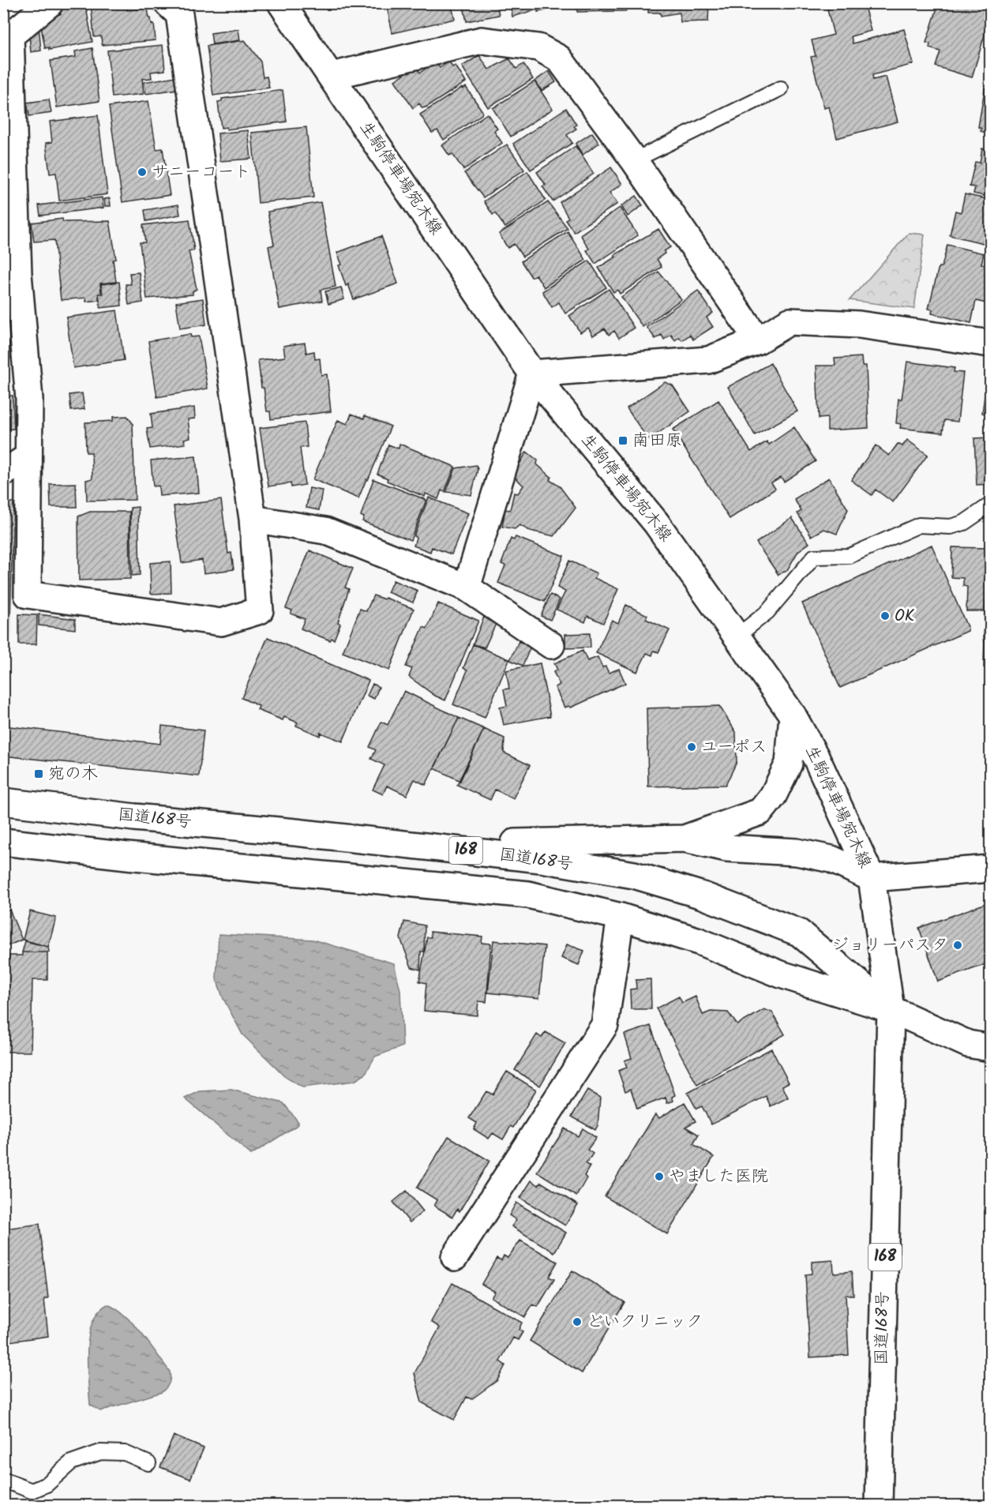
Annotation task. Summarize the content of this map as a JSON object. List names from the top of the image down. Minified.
{"streets":{"main road":["生駒停車場宛木線","国道168号","168"]},"crossings":[["生駒停車場宛木線","国道168号"]],"places":{"other":["サニーコート","OK","ユーポス","ジョリーパスタ","やました医院","どいクリニック"],"transit":["南田原","宛の木"]}}
